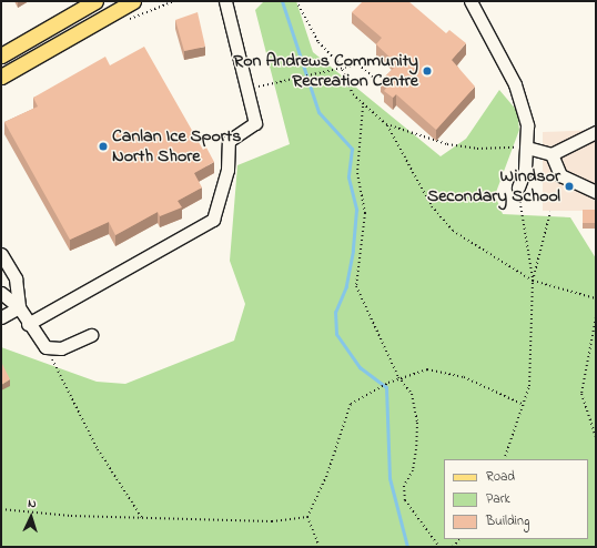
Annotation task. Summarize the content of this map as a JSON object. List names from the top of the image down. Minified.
{"places":["Ron Andrews Community Recreation Centre","Canlan Ice Sports North Shore","Windsor Secondary School"],"legend":["Road","Park","Building"],"north":"top"}
